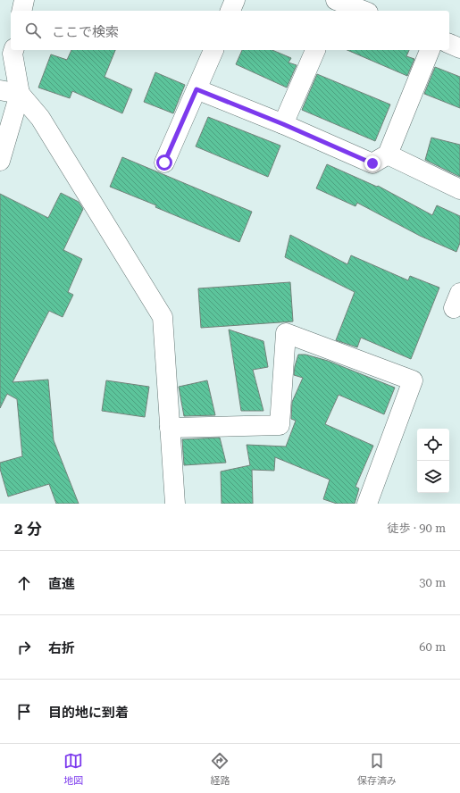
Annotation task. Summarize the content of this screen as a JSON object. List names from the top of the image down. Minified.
{"page":{"search":"ここで検索","heading":["2 分","徒歩 · 90 m"],"list":[["直進","30 m"],["右折","60 m"],"目的地に到着"],"nav":["地図","経路","保存済み"]}}
